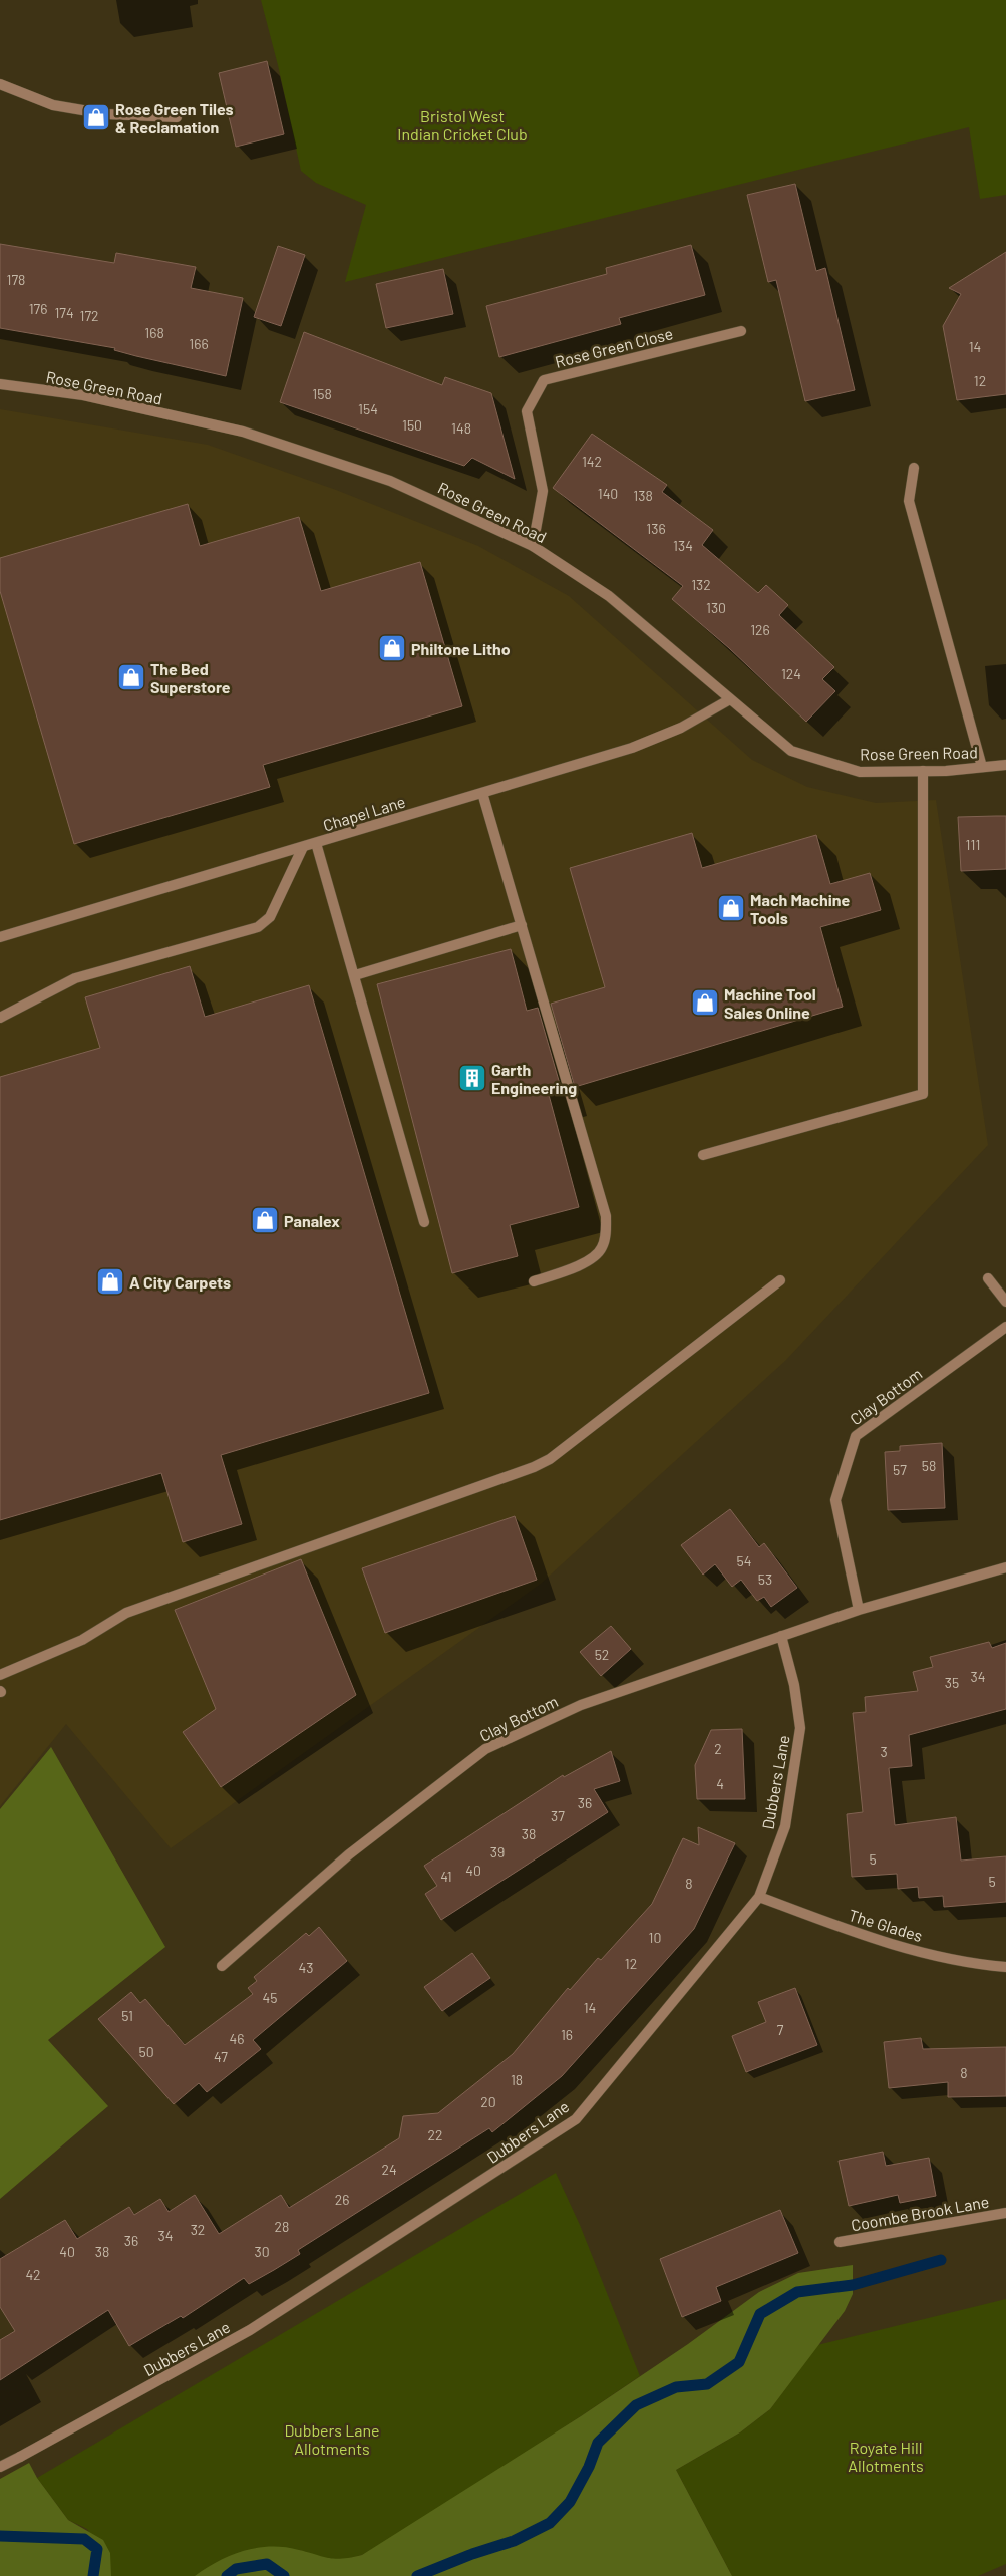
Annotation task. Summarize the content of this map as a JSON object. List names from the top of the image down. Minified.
{"streets":{"street":["Rose Green Close","Rose Green Road","Chapel Lane","Clay Bottom","Dubbers Lane","The Glades","Coombe Brook Lane"]},"crossings":[["Rose Green Close","Rose Green Road"],["Rose Green Road","Chapel Lane"],["Clay Bottom","Dubbers Lane"],["Dubbers Lane","The Glades"]],"parks":["Bristol West Indian Cricket Club","Dubbers Lane Allotments","Royate Hill Allotments"],"places":{"shop":["Rose Green Tiles & Reclamation","Philtone Litho","The Bed Superstore","Mach Machine Tools","Machine Tool Sales Online","Panalex","A City Carpets"],"building":["Garth Engineering"]},"house_numbers":["178","176","174","172","168","166","14","12","158","154","150","148","142","140","138","136","134","132","130","126","124","111","58","57","54","53","52","34","35","2","3","4","36","37","38","39","5","40","41","5","8","10","12","43","45","14","51","7","16","46","50","47","8","18","20","22","24","26","28","32","34","36","40","38","30","42"]}
